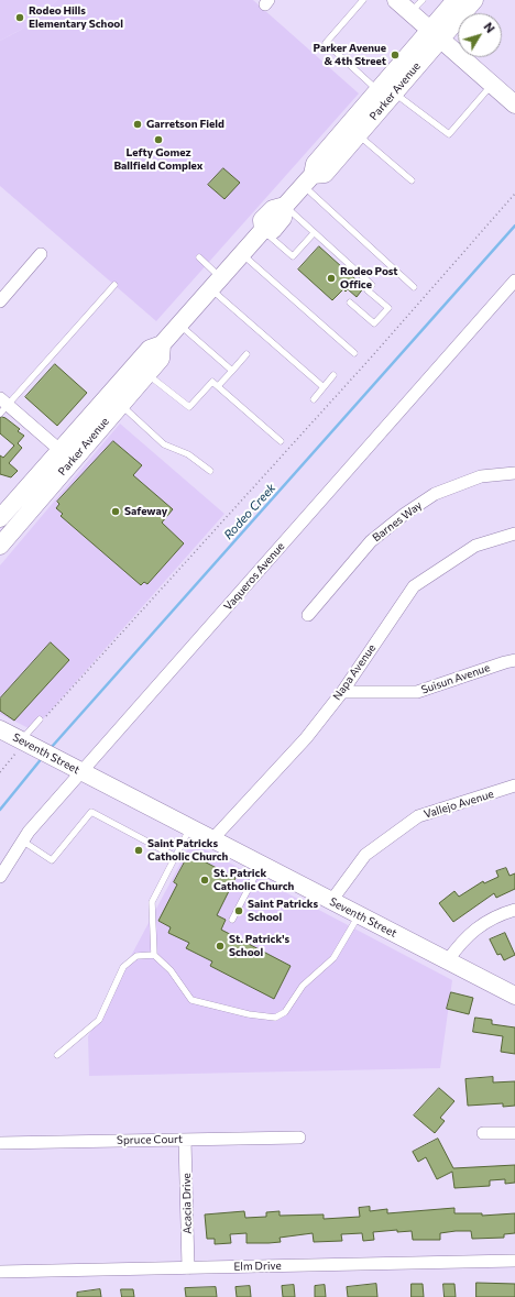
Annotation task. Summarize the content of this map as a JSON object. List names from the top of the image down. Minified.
{"streets":{"main road":["Parker Avenue","Seventh Street"],"street":["Barnes Way","Vaqueros Avenue","Napa Avenue","Suisun Avenue","Vallejo Avenue","Spruce Court","Acacia Drive","Elm Drive"]},"crossings":[["Vaqueros Avenue","Seventh Street"],["Napa Avenue","Suisun Avenue"],["Napa Avenue","Seventh Street"],["Seventh Street","Vallejo Avenue"],["Spruce Court","Acacia Drive"],["Acacia Drive","Elm Drive"]],"water":["Rodeo Creek"],"places":["Rodeo Hills Elementary School","Parker Avenue & 4th Street","Garretson Field","Lefty Gomez Ballfield Complex","Rodeo Post Office","Safeway","Saint Patricks Catholic Church","St. Patrick Catholic Church","Saint Patricks School","St. Patrick's School"],"north":"top right"}
